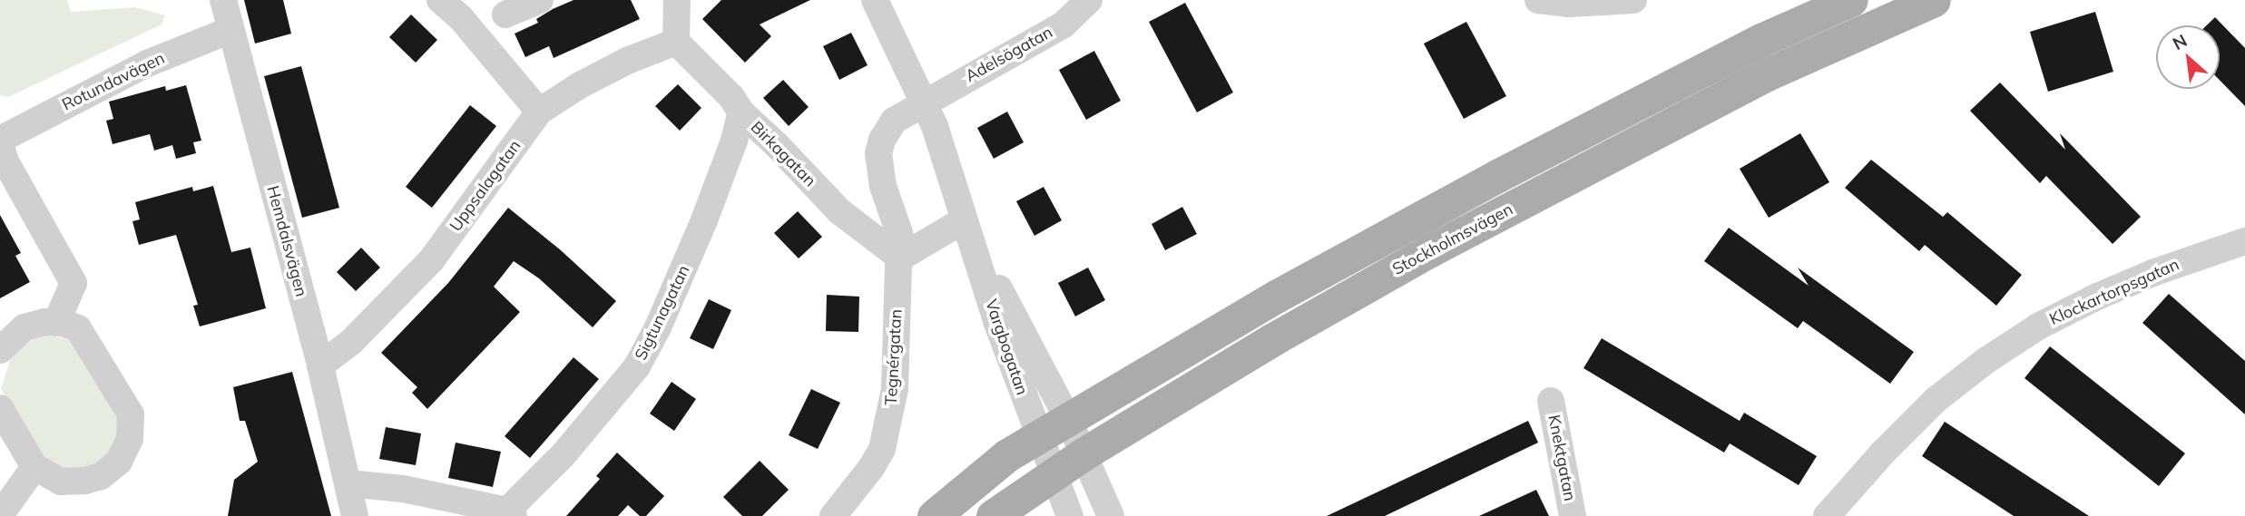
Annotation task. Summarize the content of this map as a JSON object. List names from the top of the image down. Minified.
{"streets":{"main road":["Stockholmsvägen"],"street":["Adelsögatan","Rotundavägen","Birkagatan","Uppsalagatan","Hemdalsvägen","Klockartorpsgatan","Sigtunagatan","Vargbogatan","Tegnérgatan","Knektgatan"]},"crossings":[["Adelsögatan","Vargbogatan"],["Adelsögatan","Tegnérgatan"],["Rotundavägen","Hemdalsvägen"],["Birkagatan","Uppsalagatan"],["Birkagatan","Sigtunagatan"],["Birkagatan","Tegnérgatan"],["Uppsalagatan","Hemdalsvägen"],["Stockholmsvägen","Vargbogatan"],["Vargbogatan","Tegnérgatan"]],"north":"top left"}
